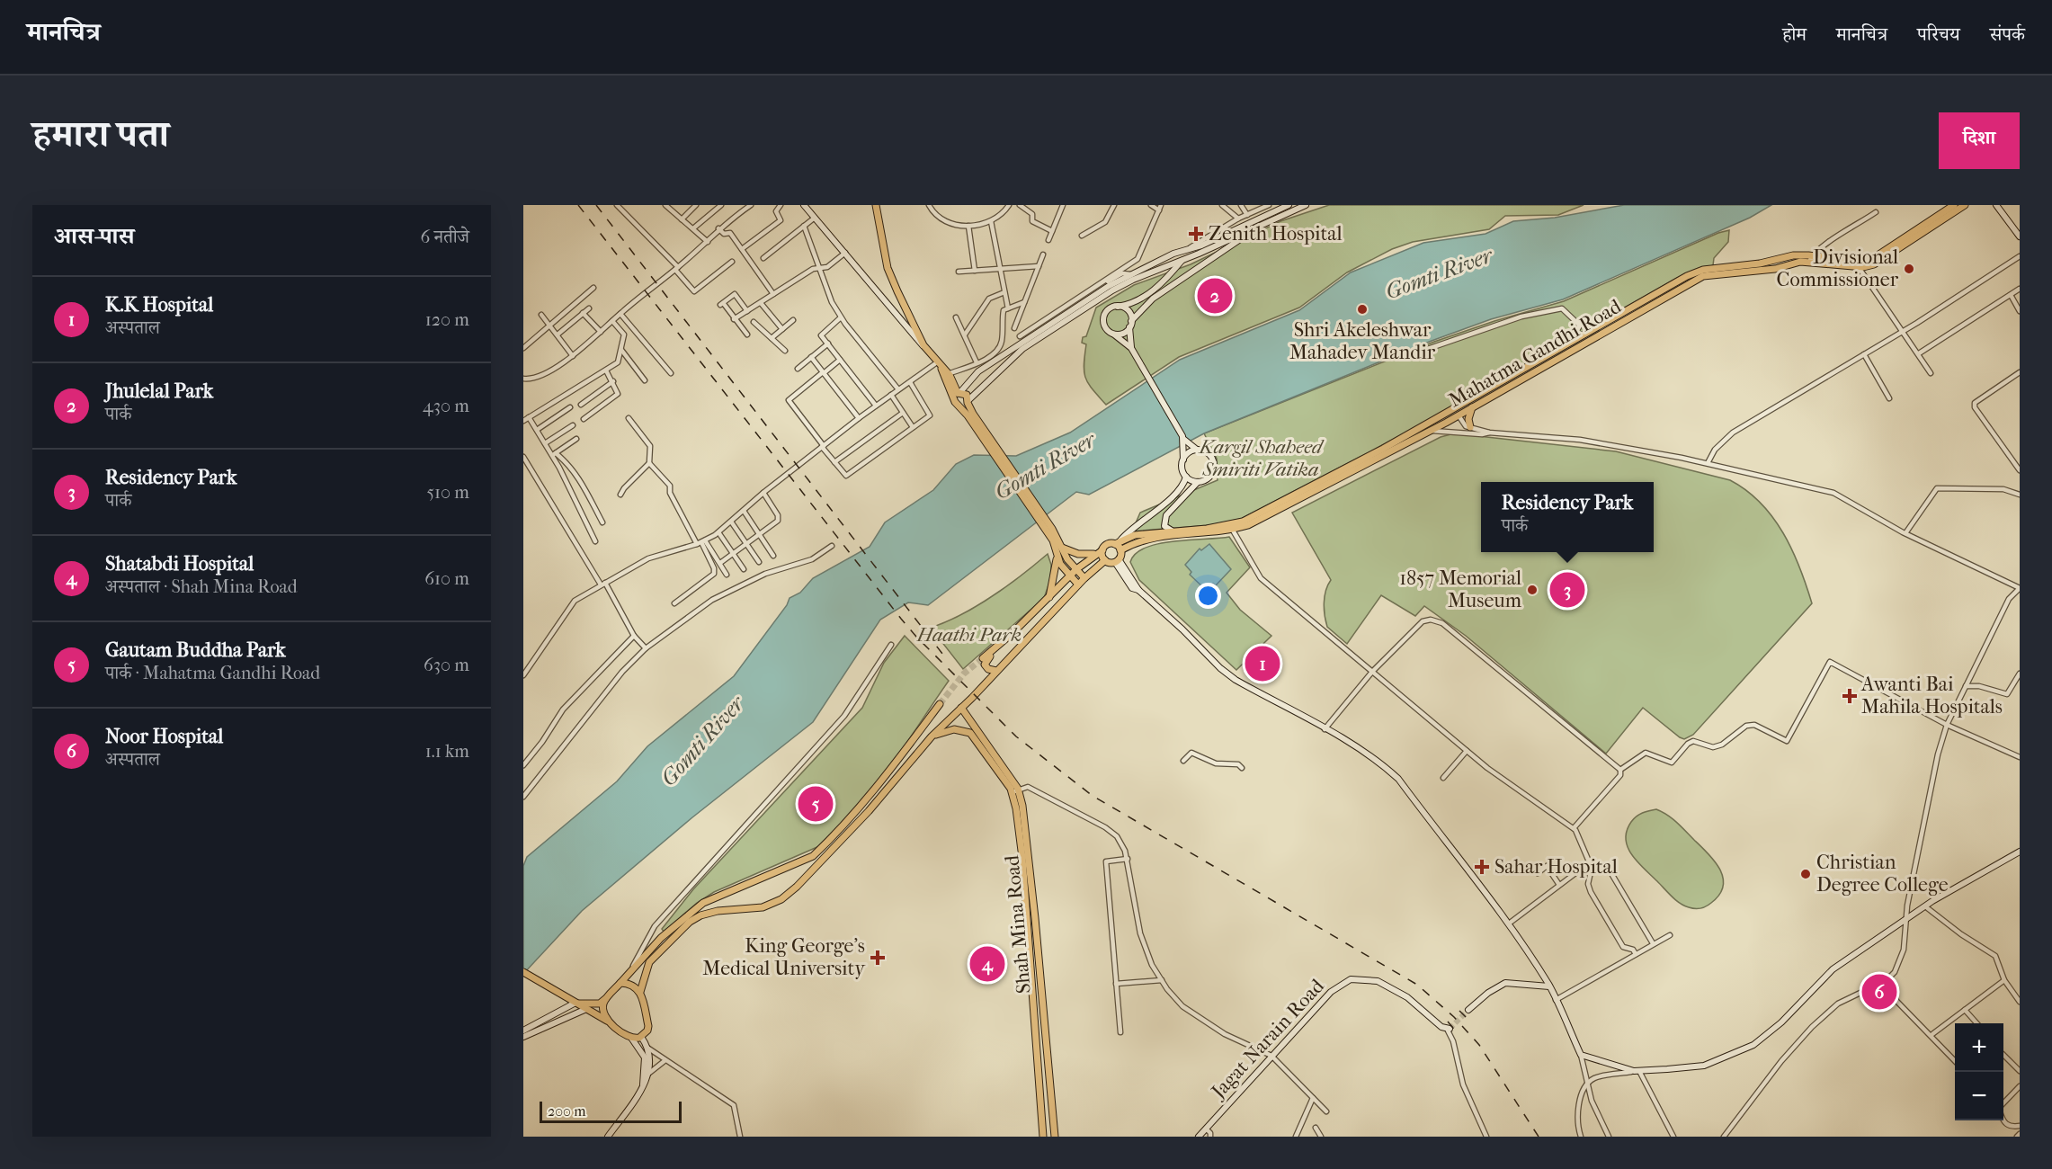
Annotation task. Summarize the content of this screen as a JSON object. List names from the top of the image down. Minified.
{"streets":{"main road":["Mahatma Gandhi Road","Shah Mina Road"],"street":["Jagat Narain Road"]},"water":["Gomti River"],"parks":["Kargil Shaheed Smiriti Vatika","Haathi Park"],"places":{"health":["Zenith Hospital","Awanti Bai Mahila Hospitals","Sahar Hospital","King George's Medical University"],"other":["Divisional Commissioner","Shri Akeleshwar Mahadev Mandir","1857 Memorial Museum","Christian Degree College"]},"scale_bar":"200 m","page":{"header":"मानचित्र","nav":["होम","मानचित्र","परिचय","संपर्क"],"title":"हमारा पता","buttons":"दिशा","heading":["आस-पास","6 नतीजे"],"list":[{"mark":"1","name":"K.K Hospital","note":"अस्पताल","value":"120 m"},{"mark":"2","name":"Jhulelal Park","note":"पार्क","value":"430 m"},{"mark":"3","name":"Residency Park","note":"पार्क","value":"510 m"},{"mark":"4","name":"Shatabdi Hospital","note":"अस्पताल · Shah Mina Road","value":"610 m"},{"mark":"5","name":"Gautam Buddha Park","note":"पार्क · Mahatma Gandhi Road","value":"630 m"},{"mark":"6","name":"Noor Hospital","note":"अस्पताल","value":"1.1 km"}],"pins":["2","3","1","5","4","6"],"popup":["Residency Park","पार्क"],"map_buttons":["+","−"],"scale":"200 m"}}
